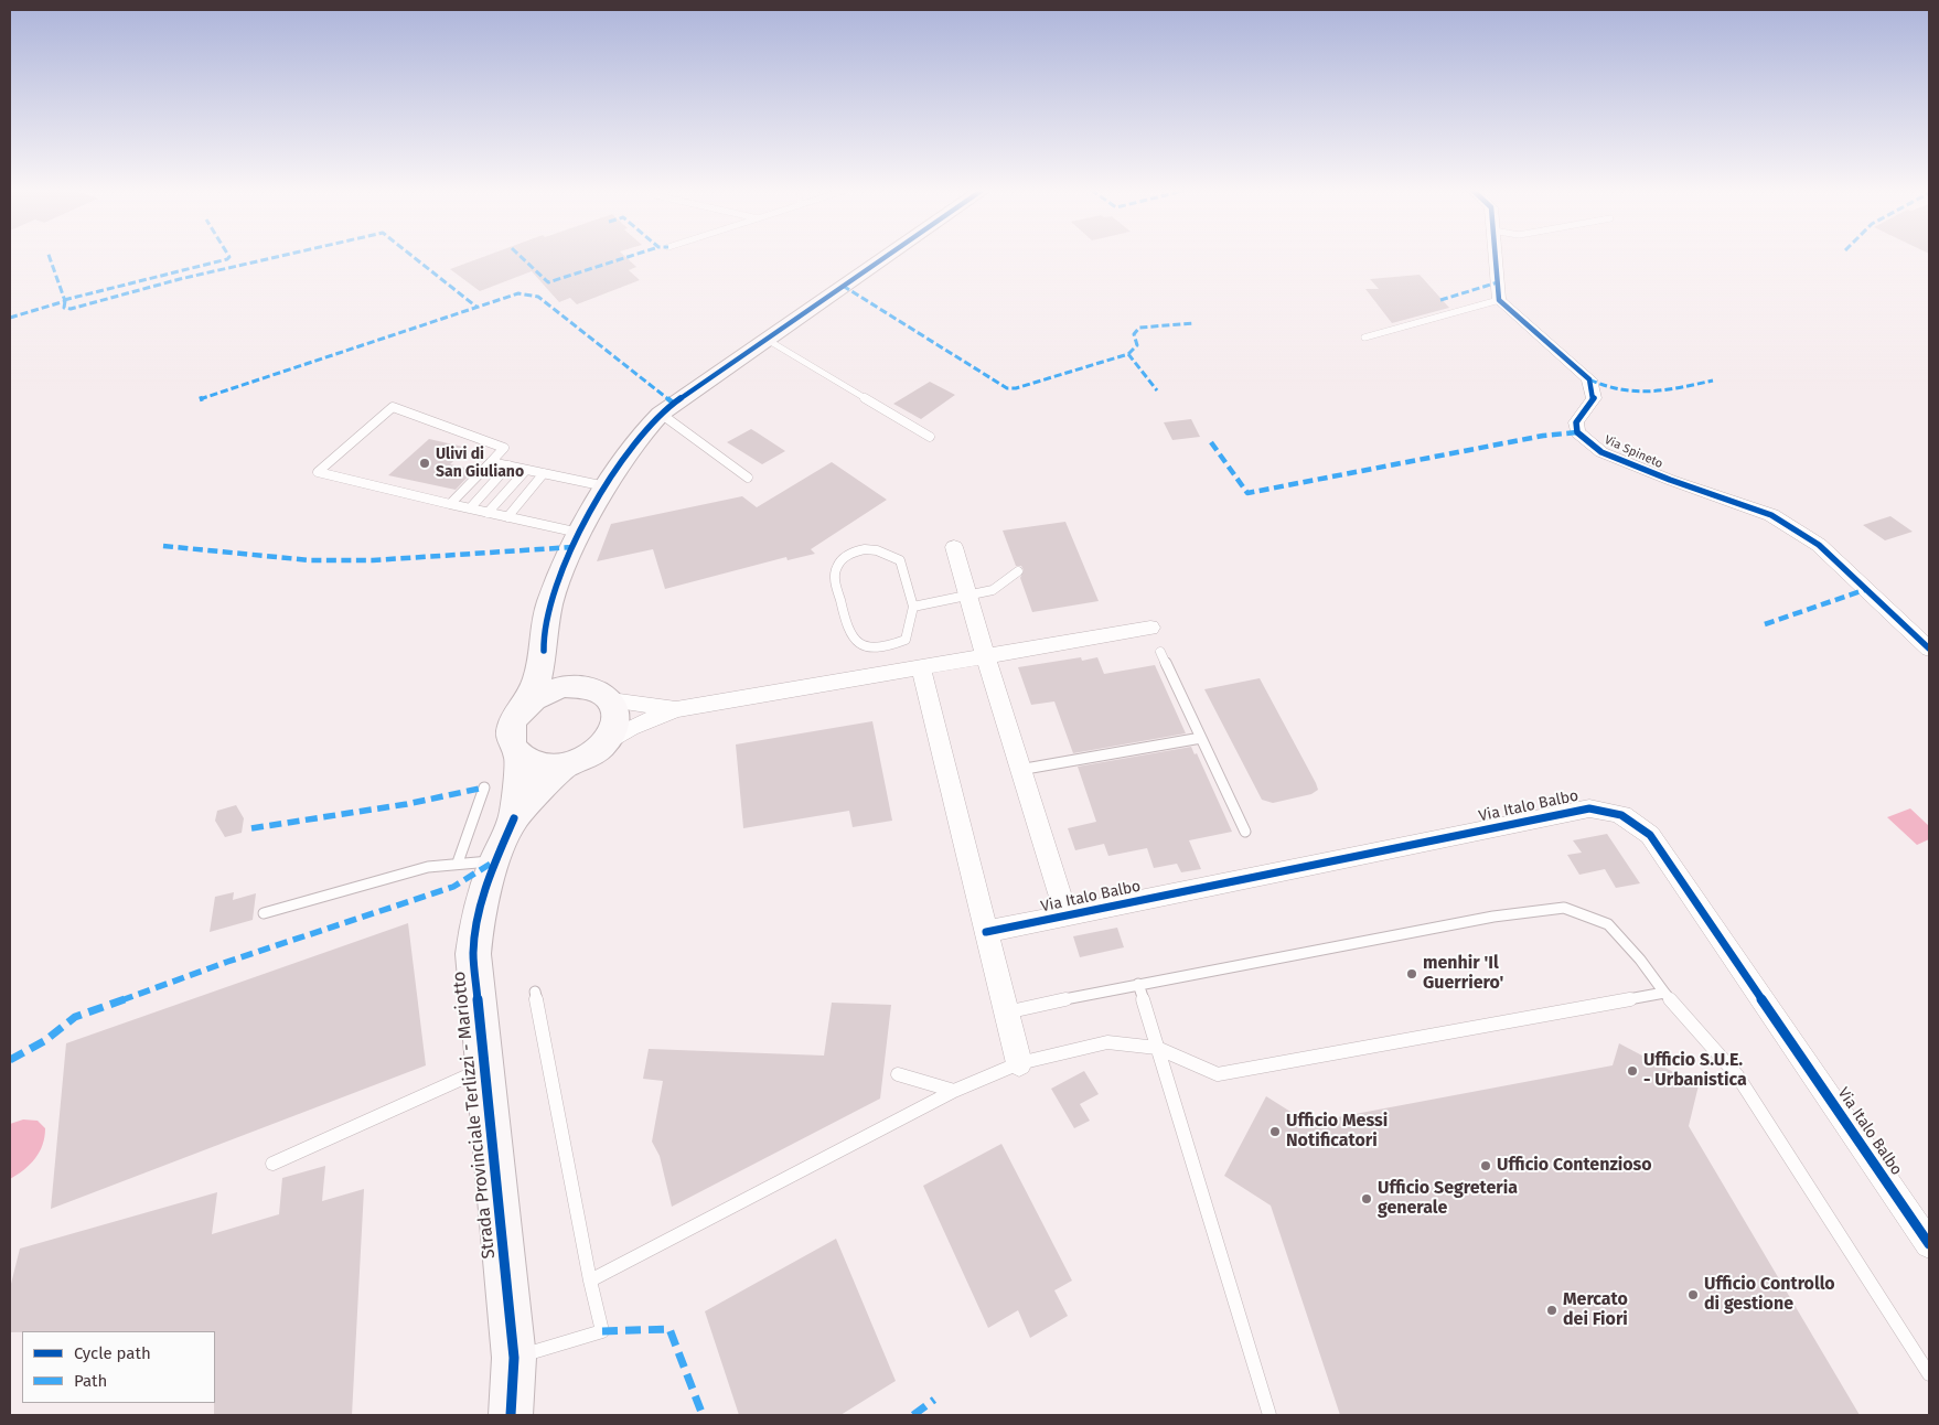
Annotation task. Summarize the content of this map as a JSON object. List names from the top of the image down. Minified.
{"streets":{"main road":["Strada Provinciale Terlizzi - Mariotto"],"street":["Via Spineto","Via Italo Balbo"]},"places":["Ulivi di San Giuliano","menhir 'Il Guerriero'","Ufficio S.U.E. - Urbanistica","Ufficio Messi Notificatori","Ufficio Contenzioso","Ufficio Segreteria generale","Ufficio Controllo di gestione","Mercato dei Fiori"],"legend":["Cycle path","Path"]}
